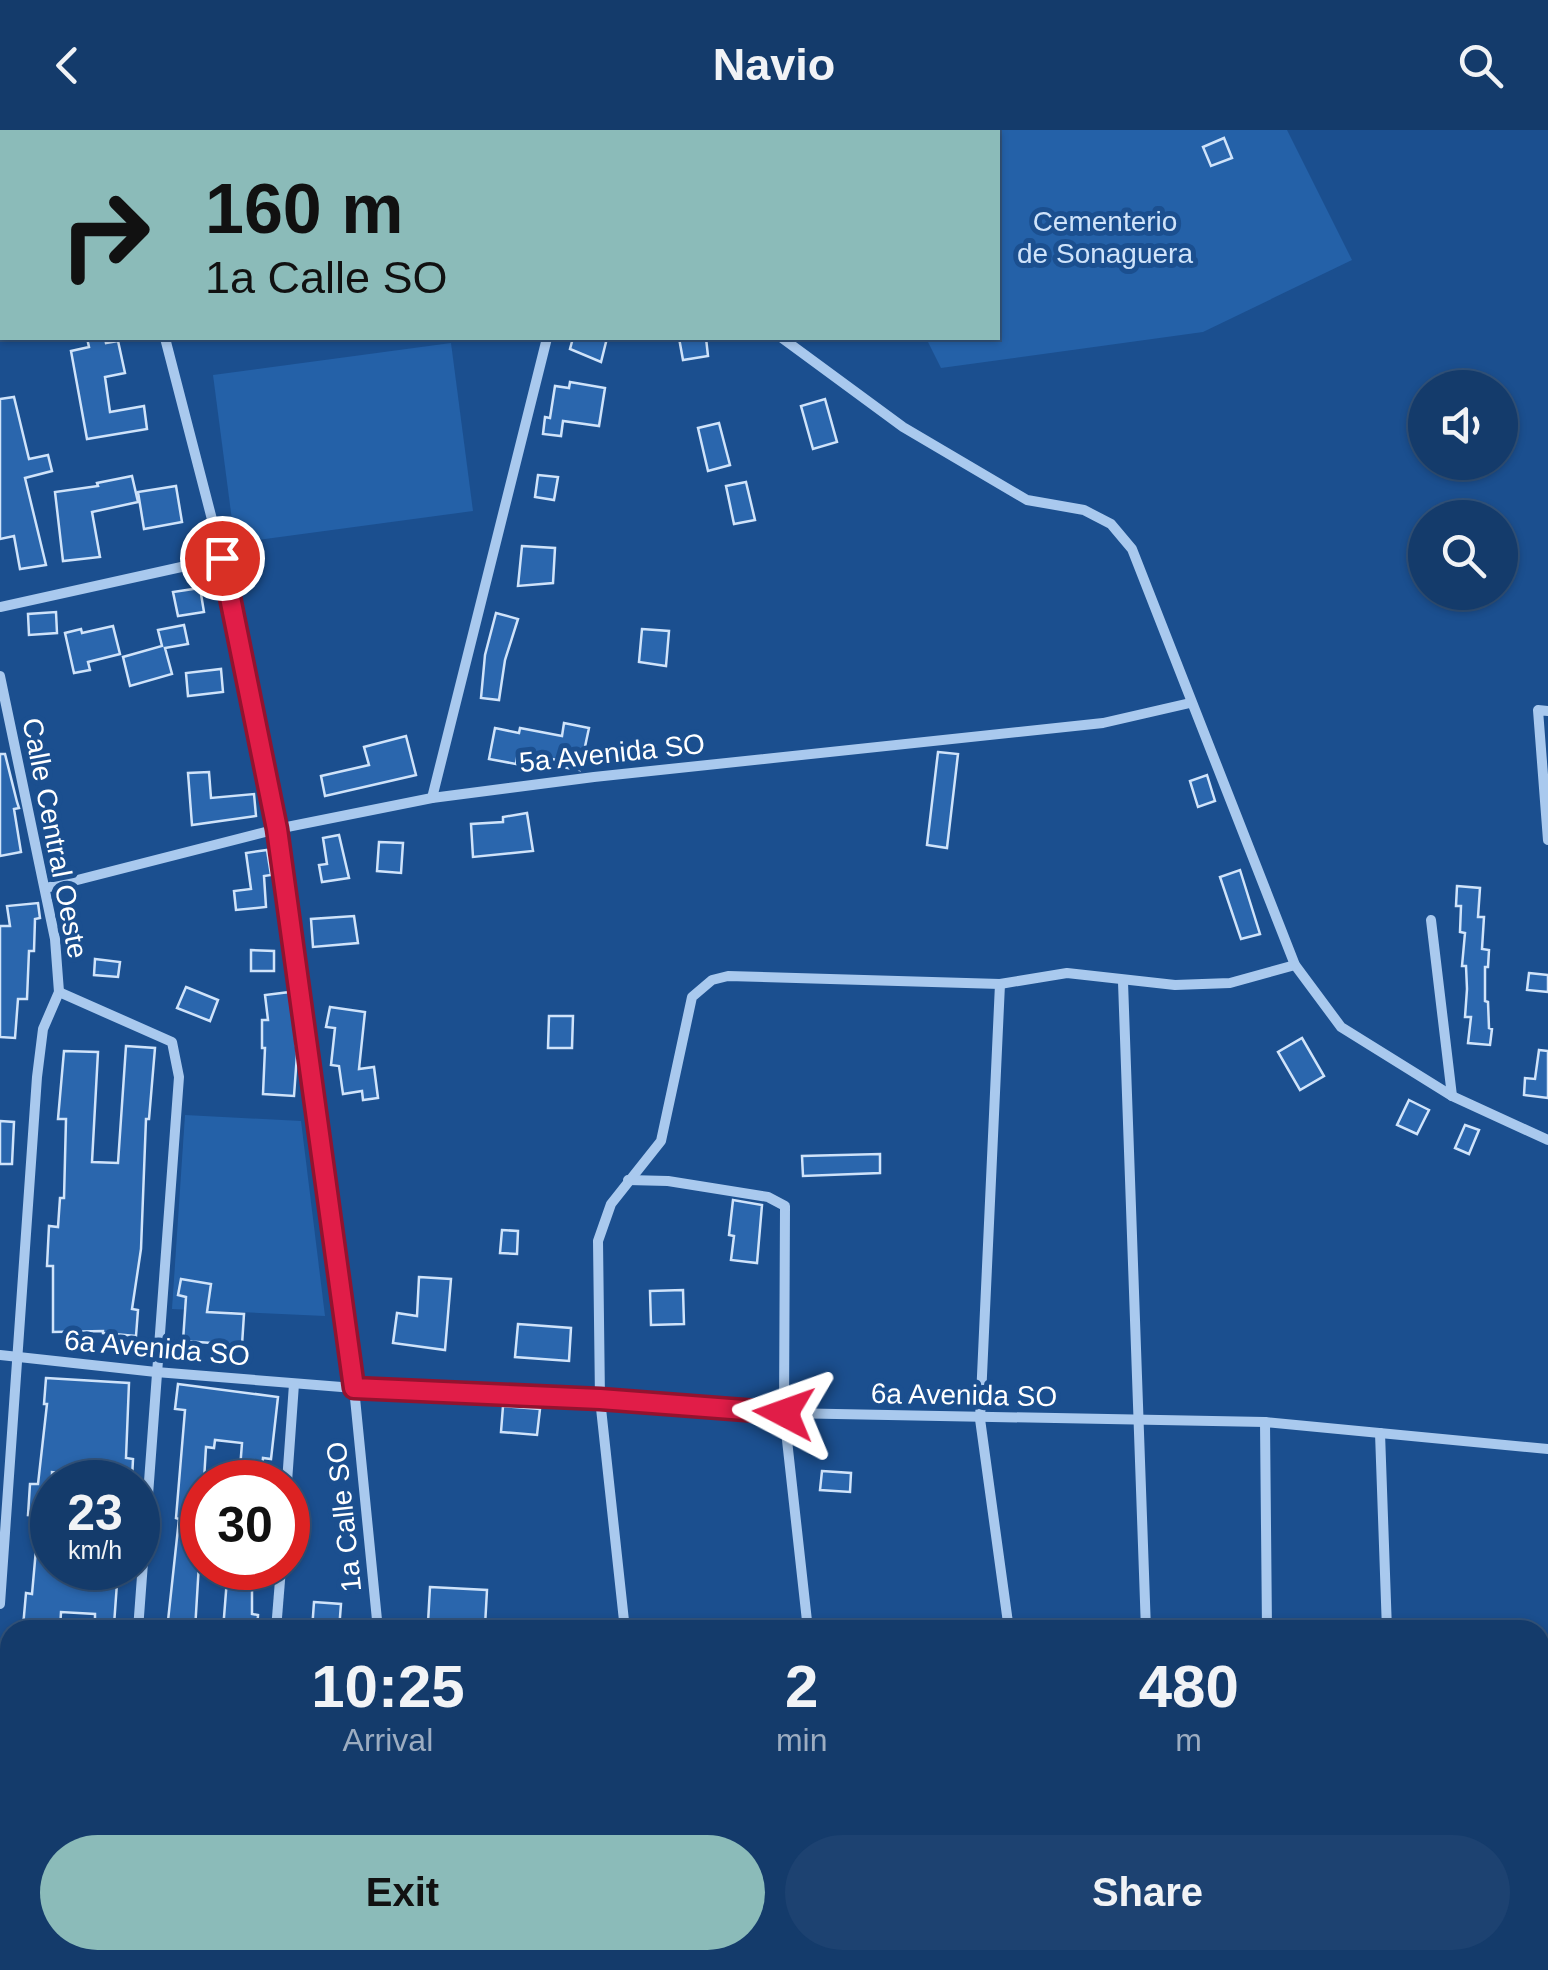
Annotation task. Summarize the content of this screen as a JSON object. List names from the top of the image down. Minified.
{"streets":{"street":["5a Avenida SO","Calle Central Oeste","6a Avenida SO","1a Calle SO"]},"crossings":[["5a Avenida SO","Calle Central Oeste"],["5a Avenida SO","1a Calle SO"],["Calle Central Oeste","6a Avenida SO"],["6a Avenida SO","1a Calle SO"]],"parks":["Cementerio de Sonaguera"],"page":{"header":"Navio","turn":["160 m","1a Calle SO"],"speed":"23 km/h","limit":"30","eta":["10:25","Arrival","2","min","480","m"],"buttons":["Exit","Share"]}}
